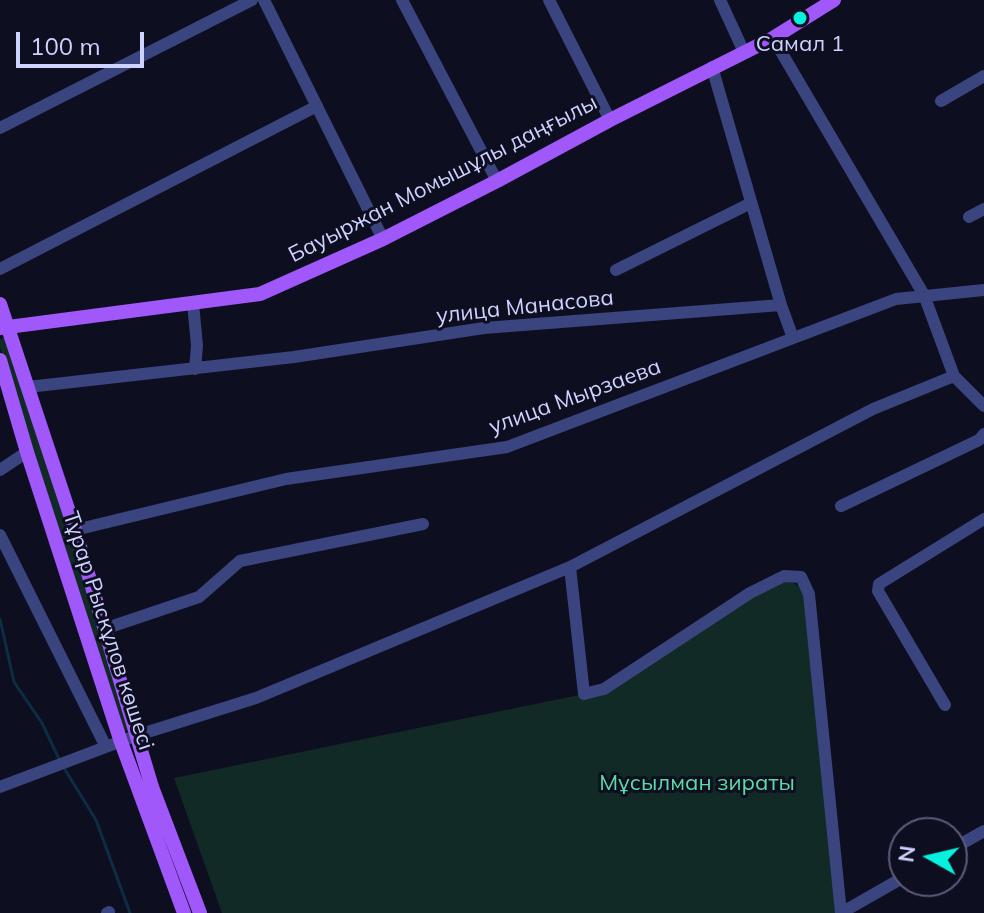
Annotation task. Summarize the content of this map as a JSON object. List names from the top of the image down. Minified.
{"streets":{"main road":["Бауыржан Момышұлы даңғылы","Тұрар Рыскұлов көшесі"],"street":["улица Манасова","улица Мырзаева"]},"crossings":[["Бауыржан Момышұлы даңғылы","Тұрар Рыскұлов көшесі"],["улица Манасова","Тұрар Рыскұлов көшесі"],["улица Мырзаева","Тұрар Рыскұлов көшесі"]],"parks":["Мұсылман зираты"],"places":["Самал 1"],"scale_bar":"100 m","north":"left"}
